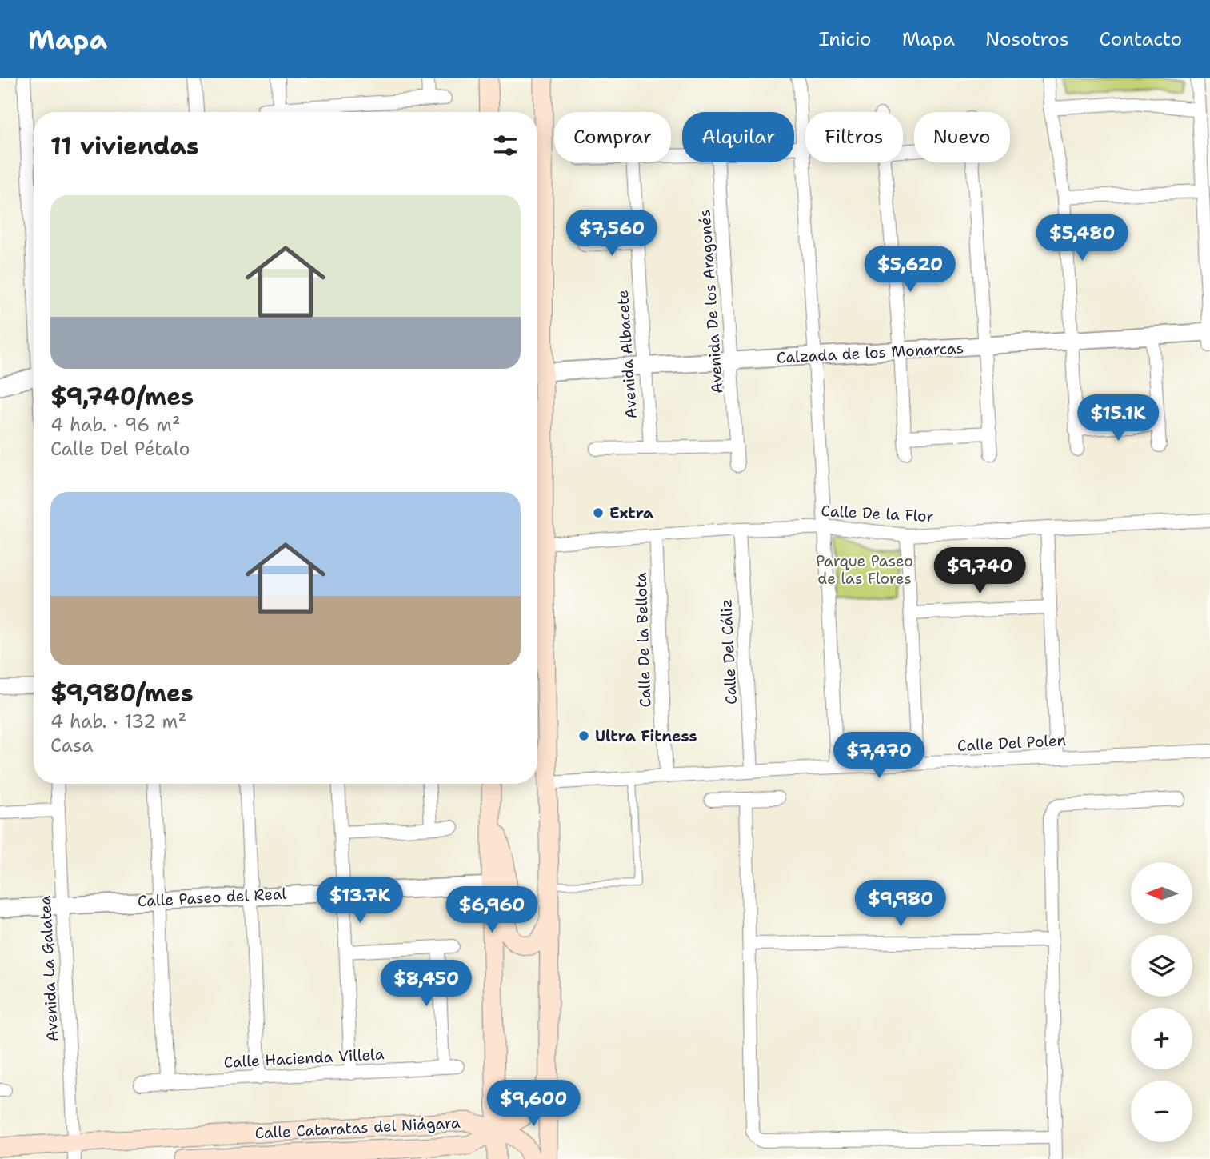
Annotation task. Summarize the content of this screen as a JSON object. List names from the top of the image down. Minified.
{"streets":{"main road":["Calle Cataratas del Niágara"],"street":["Avenida De los Aragonés","Calzada de los Monarcas","Avenida Albacete","Calle De la Flor","Calle De la Bellota","Calle Del Cáliz","Calle Del Polen","Calle Paseo del Real","Avenida La Galatea","Calle Hacienda Villela"]},"crossings":[["Avenida De los Aragonés","Calzada de los Monarcas"],["Calzada de los Monarcas","Avenida Albacete"],["Calle De la Flor","Calle De la Bellota"],["Calle De la Flor","Calle Del Cáliz"],["Calle De la Bellota","Calle Del Polen"],["Calle Del Cáliz","Calle Del Polen"],["Calle Paseo del Real","Avenida La Galatea"],["Avenida La Galatea","Calle Cataratas del Niágara"]],"parks":["Parque Paseo de las Flores"],"places":["Extra","Ultra Fitness"],"north":"left","page":{"header":"Mapa","nav":["Inicio","Mapa","Nosotros","Contacto"],"chip":["Comprar","Alquilar","Filtros","Nuevo"],"heading":"11 viviendas","list":[{"name":"$9,740/mes","note":"4 hab. · 96 m² · Calle Del Pétalo"},{"name":"$9,980/mes","note":"4 hab. · 132 m² · Casa"}],"price":["$7,560","$5,480","$5,620","$15.1K","$9,740","$7,470","$13.7K","$9,980","$6,960","$8,450","$9,600"],"map_buttons":["+","−"]}}
